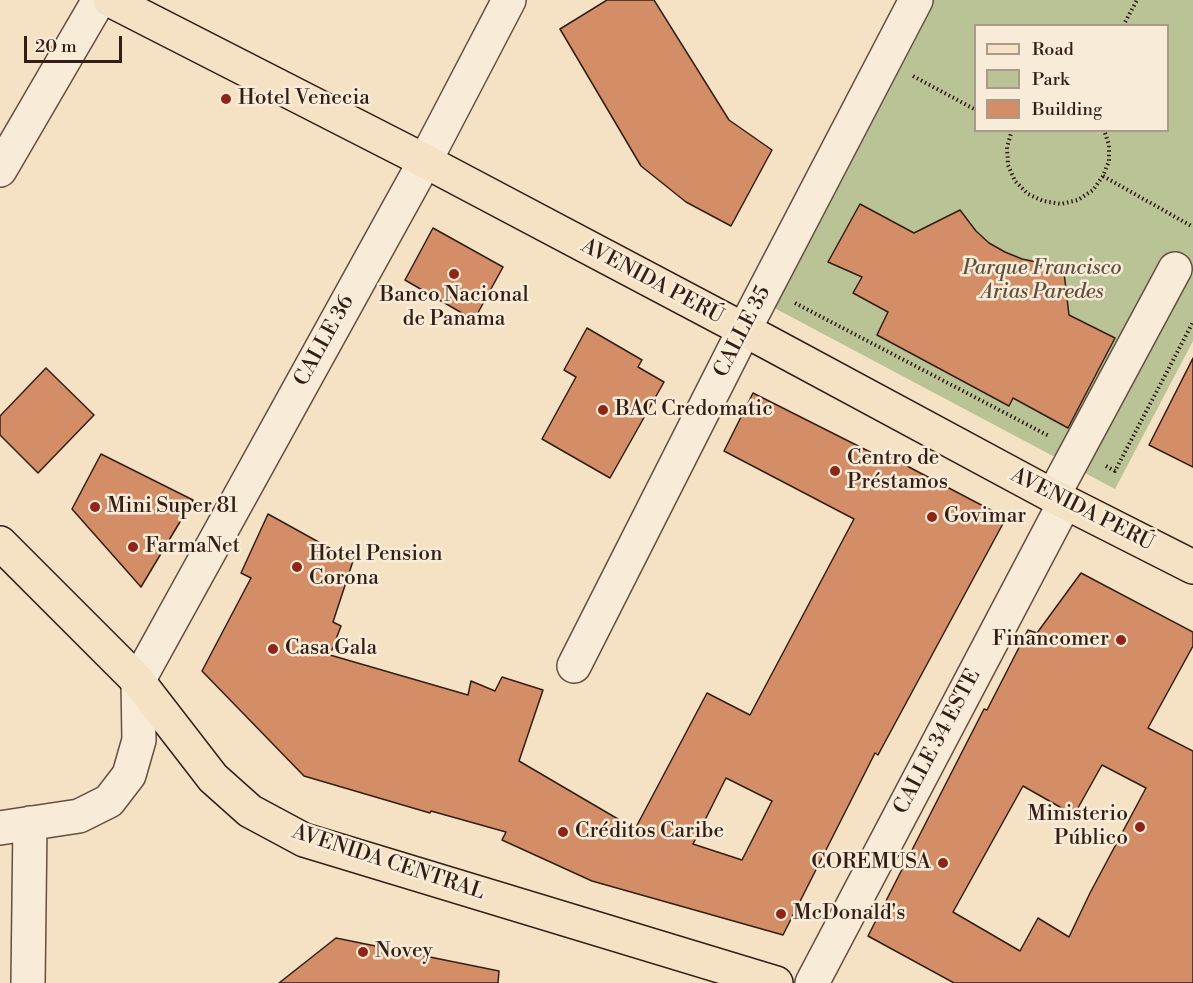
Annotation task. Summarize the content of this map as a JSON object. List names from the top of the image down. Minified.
{"streets":{"main road":["AVENIDA PERÚ","AVENIDA CENTRAL"],"street":["CALLE 35","CALLE 36","CALLE 34 ESTE"]},"crossings":[["AVENIDA PERÚ","CALLE 35"],["AVENIDA PERÚ","CALLE 36"],["AVENIDA PERÚ","CALLE 34 ESTE"],["CALLE 36","AVENIDA CENTRAL"]],"parks":["Parque Francisco Arias Paredes"],"places":["Hotel Venecia","Banco Nacional de Panama","BAC Credomatic","Centro de Préstamos","Mini Super 81","Govimar","FarmaNet","Hotel Pension Corona","Financomer","Casa Gala","Ministerio Público","Créditos Caribe","COREMUSA","McDonald's","Novey"],"legend":["Road","Park","Building"],"scale_bar":"20 m"}
